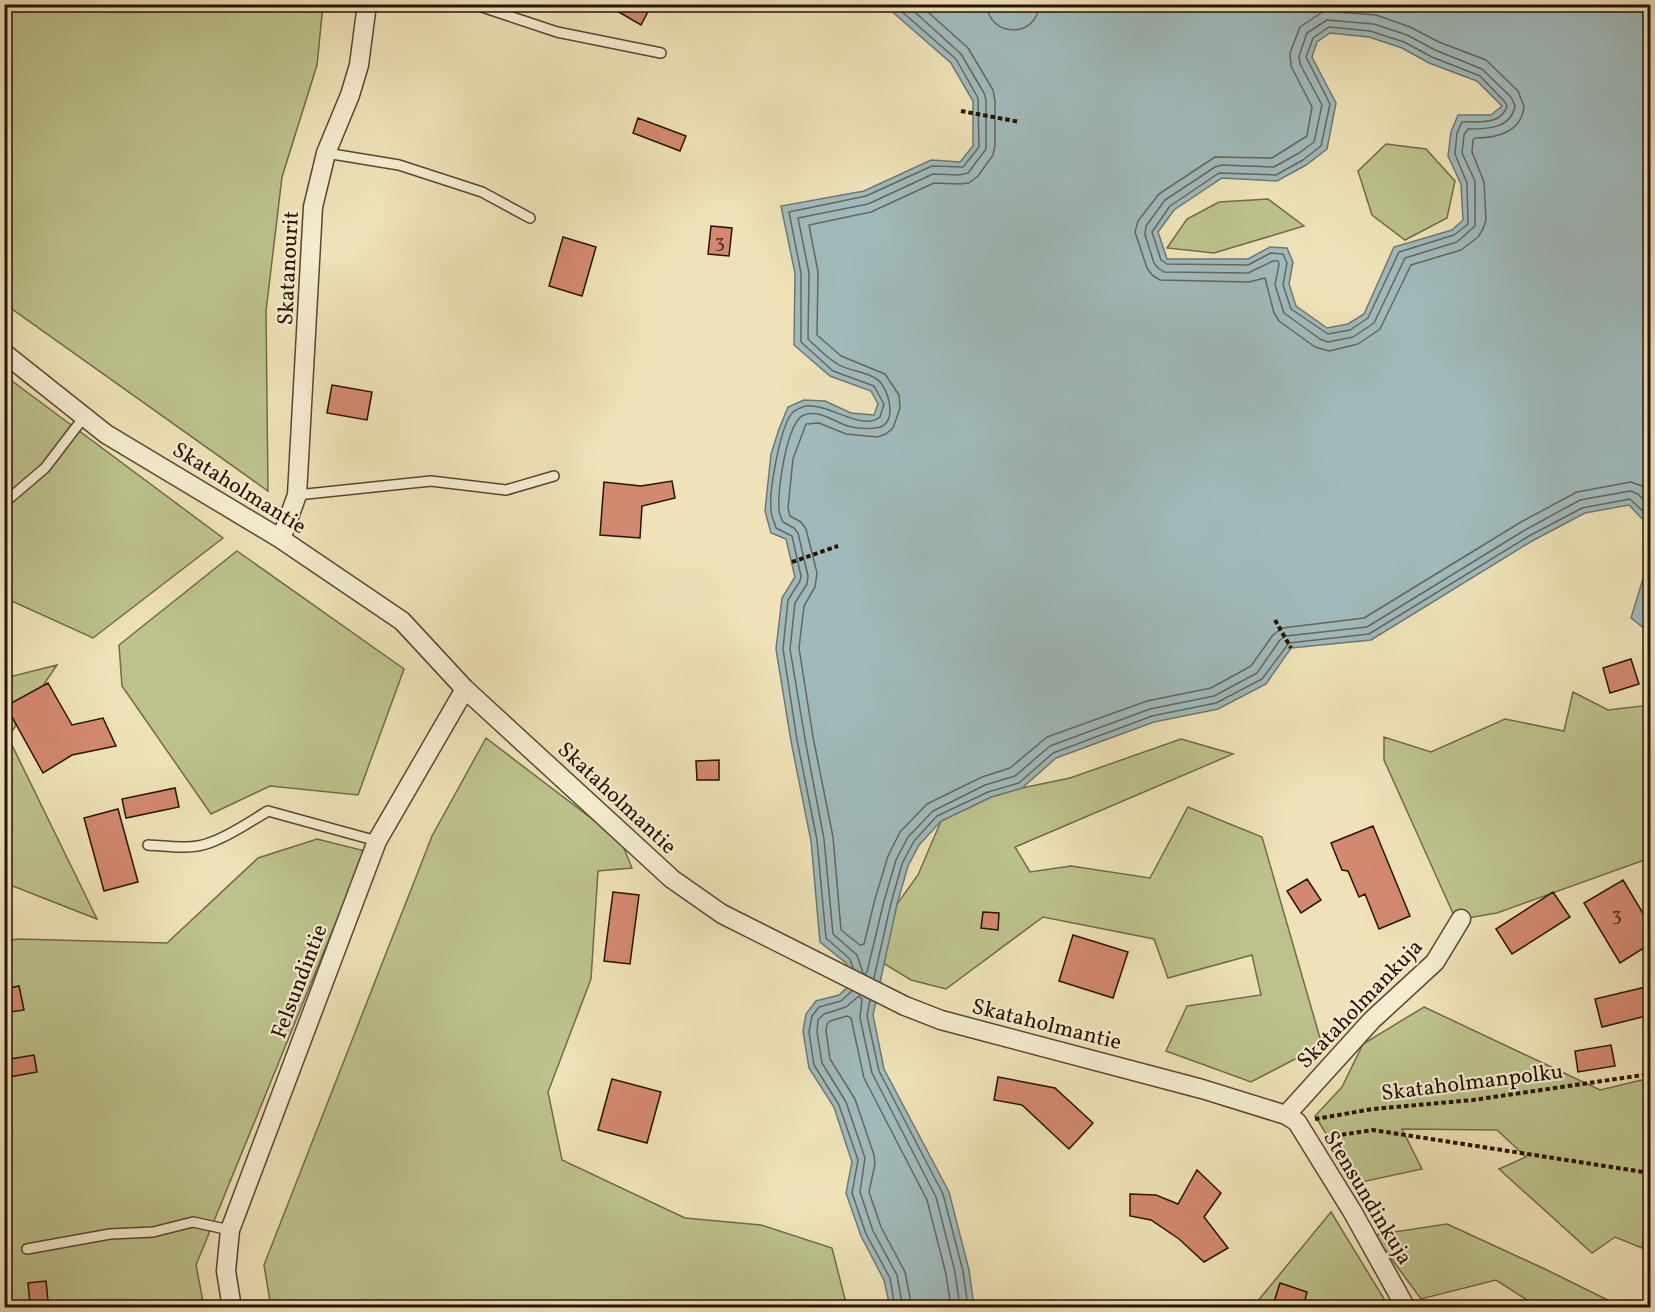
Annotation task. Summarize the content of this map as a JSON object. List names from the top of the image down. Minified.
{"streets":{"street":["Skatanourit","Skataholmantie","Felsundintie","Skataholmankuja","Stensundinkuja"],"path":["Skataholmanpolku"]},"crossings":[["Skatanourit","Skataholmantie"],["Skataholmantie","Felsundintie"],["Skataholmantie","Skataholmankuja"],["Skataholmantie","Skataholmanpolku"],["Skataholmantie","Stensundinkuja"],["Skataholmankuja","Skataholmanpolku"],["Skataholmankuja","Stensundinkuja"],["Skataholmanpolku","Stensundinkuja"]],"house_numbers":["3","3"]}
